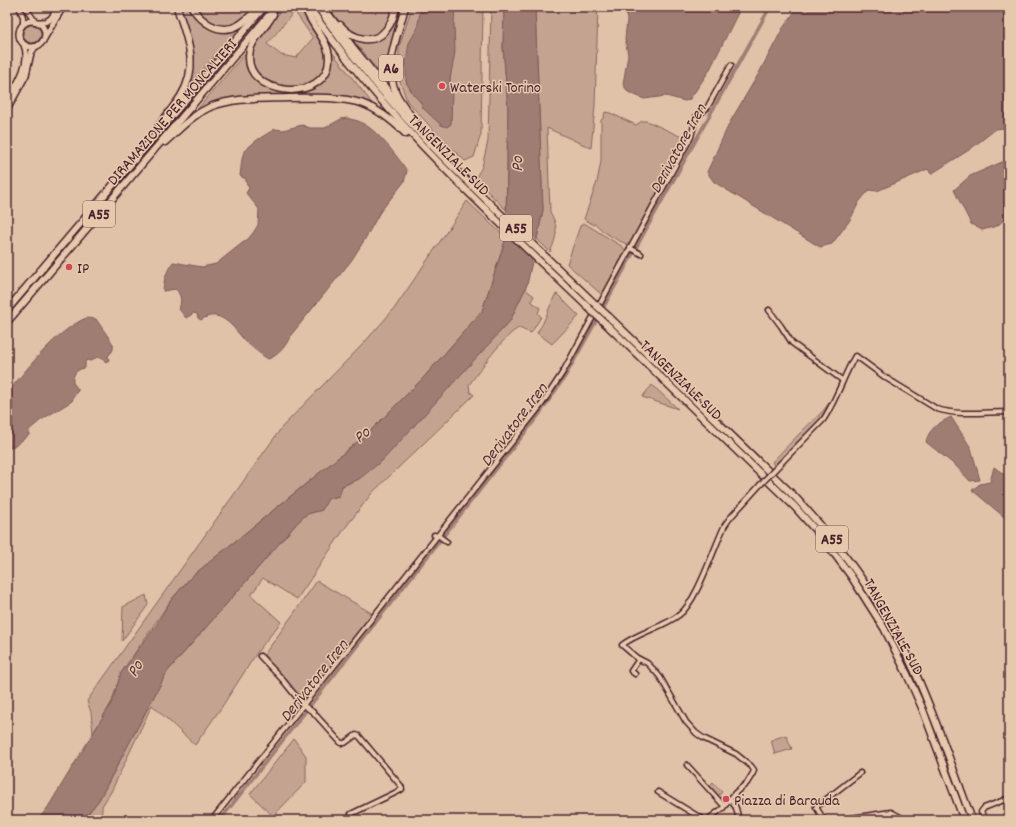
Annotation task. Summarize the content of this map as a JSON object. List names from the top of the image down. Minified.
{"streets":{"highway":["A6","DIRAMAZIONE PER MONCALIERI","TANGENZIALE SUD","A55"]},"crossings":[["A6","TANGENZIALE SUD"]],"water":["Derivatore Iren","Po"],"places":["Waterski Torino","IP","Piazza di Barauda"]}
